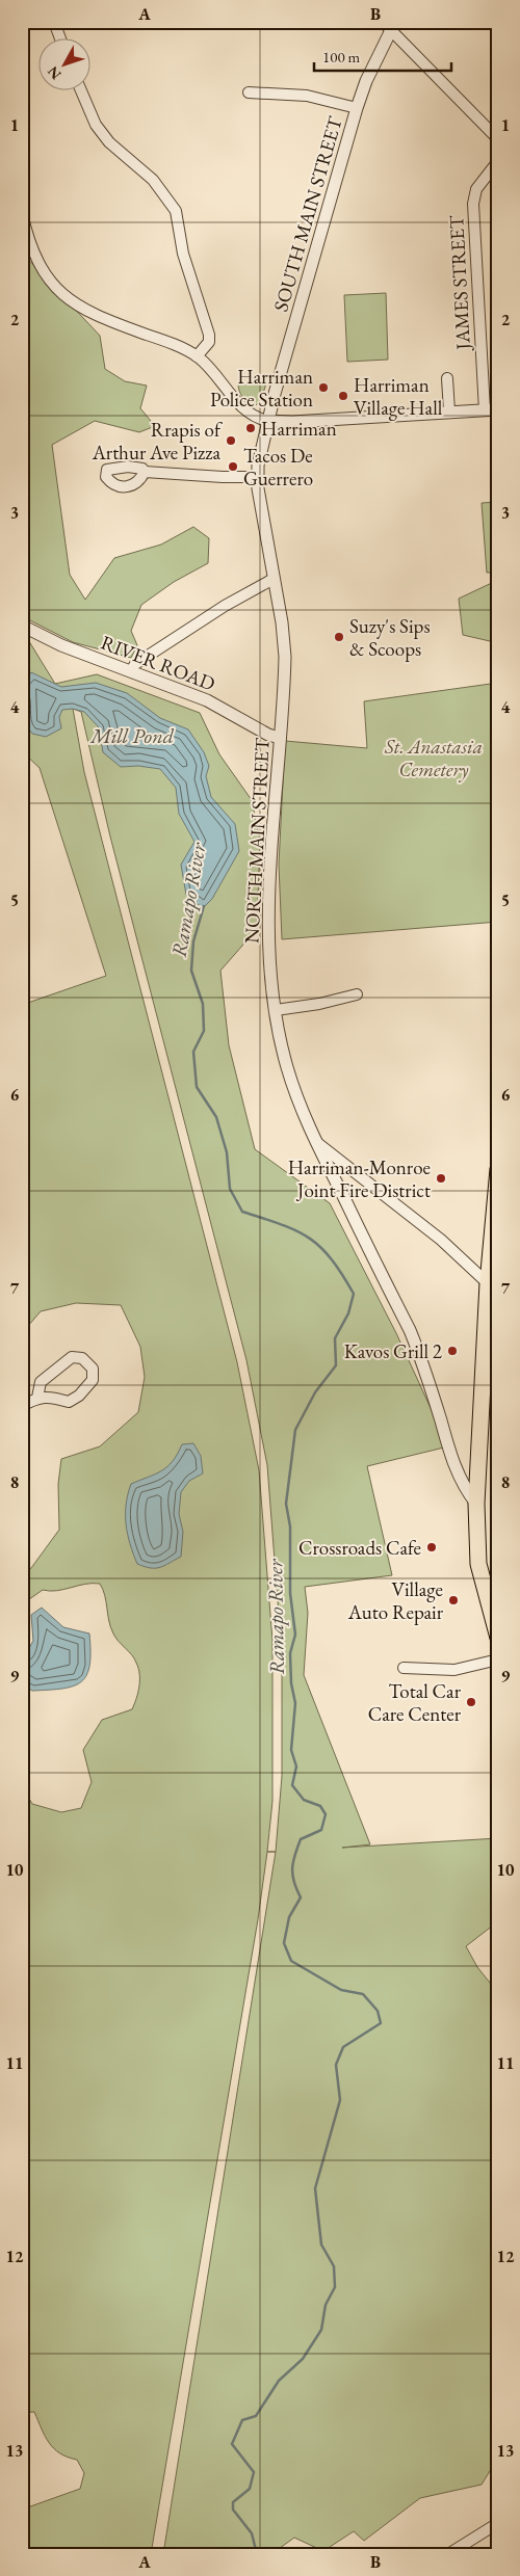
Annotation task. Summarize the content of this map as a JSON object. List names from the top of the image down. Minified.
{"streets":{"street":["SOUTH MAIN STREET","JAMES STREET","RIVER ROAD","NORTH MAIN STREET"]},"crossings":[["SOUTH MAIN STREET","NORTH MAIN STREET"],["RIVER ROAD","NORTH MAIN STREET"]],"water":["Mill Pond","Ramapo River"],"parks":["St. Anastasia Cemetery"],"places":["Harriman Police Station","Harriman Village Hall","Harriman","Rrapis of Arthur Ave Pizza","Tacos De Guerrero","Suzy's Sips & Scoops","Harriman-Monroe Joint Fire District","Kavos Grill 2","Crossroads Cafe","Village Auto Repair","Total Car Care Center"],"scale_bar":"100 m","north":"bottom left","grid":{"columns":["A","B"],"rows":["1","2","3","4","5","6","7","8","9","10","11","12","13"]}}
